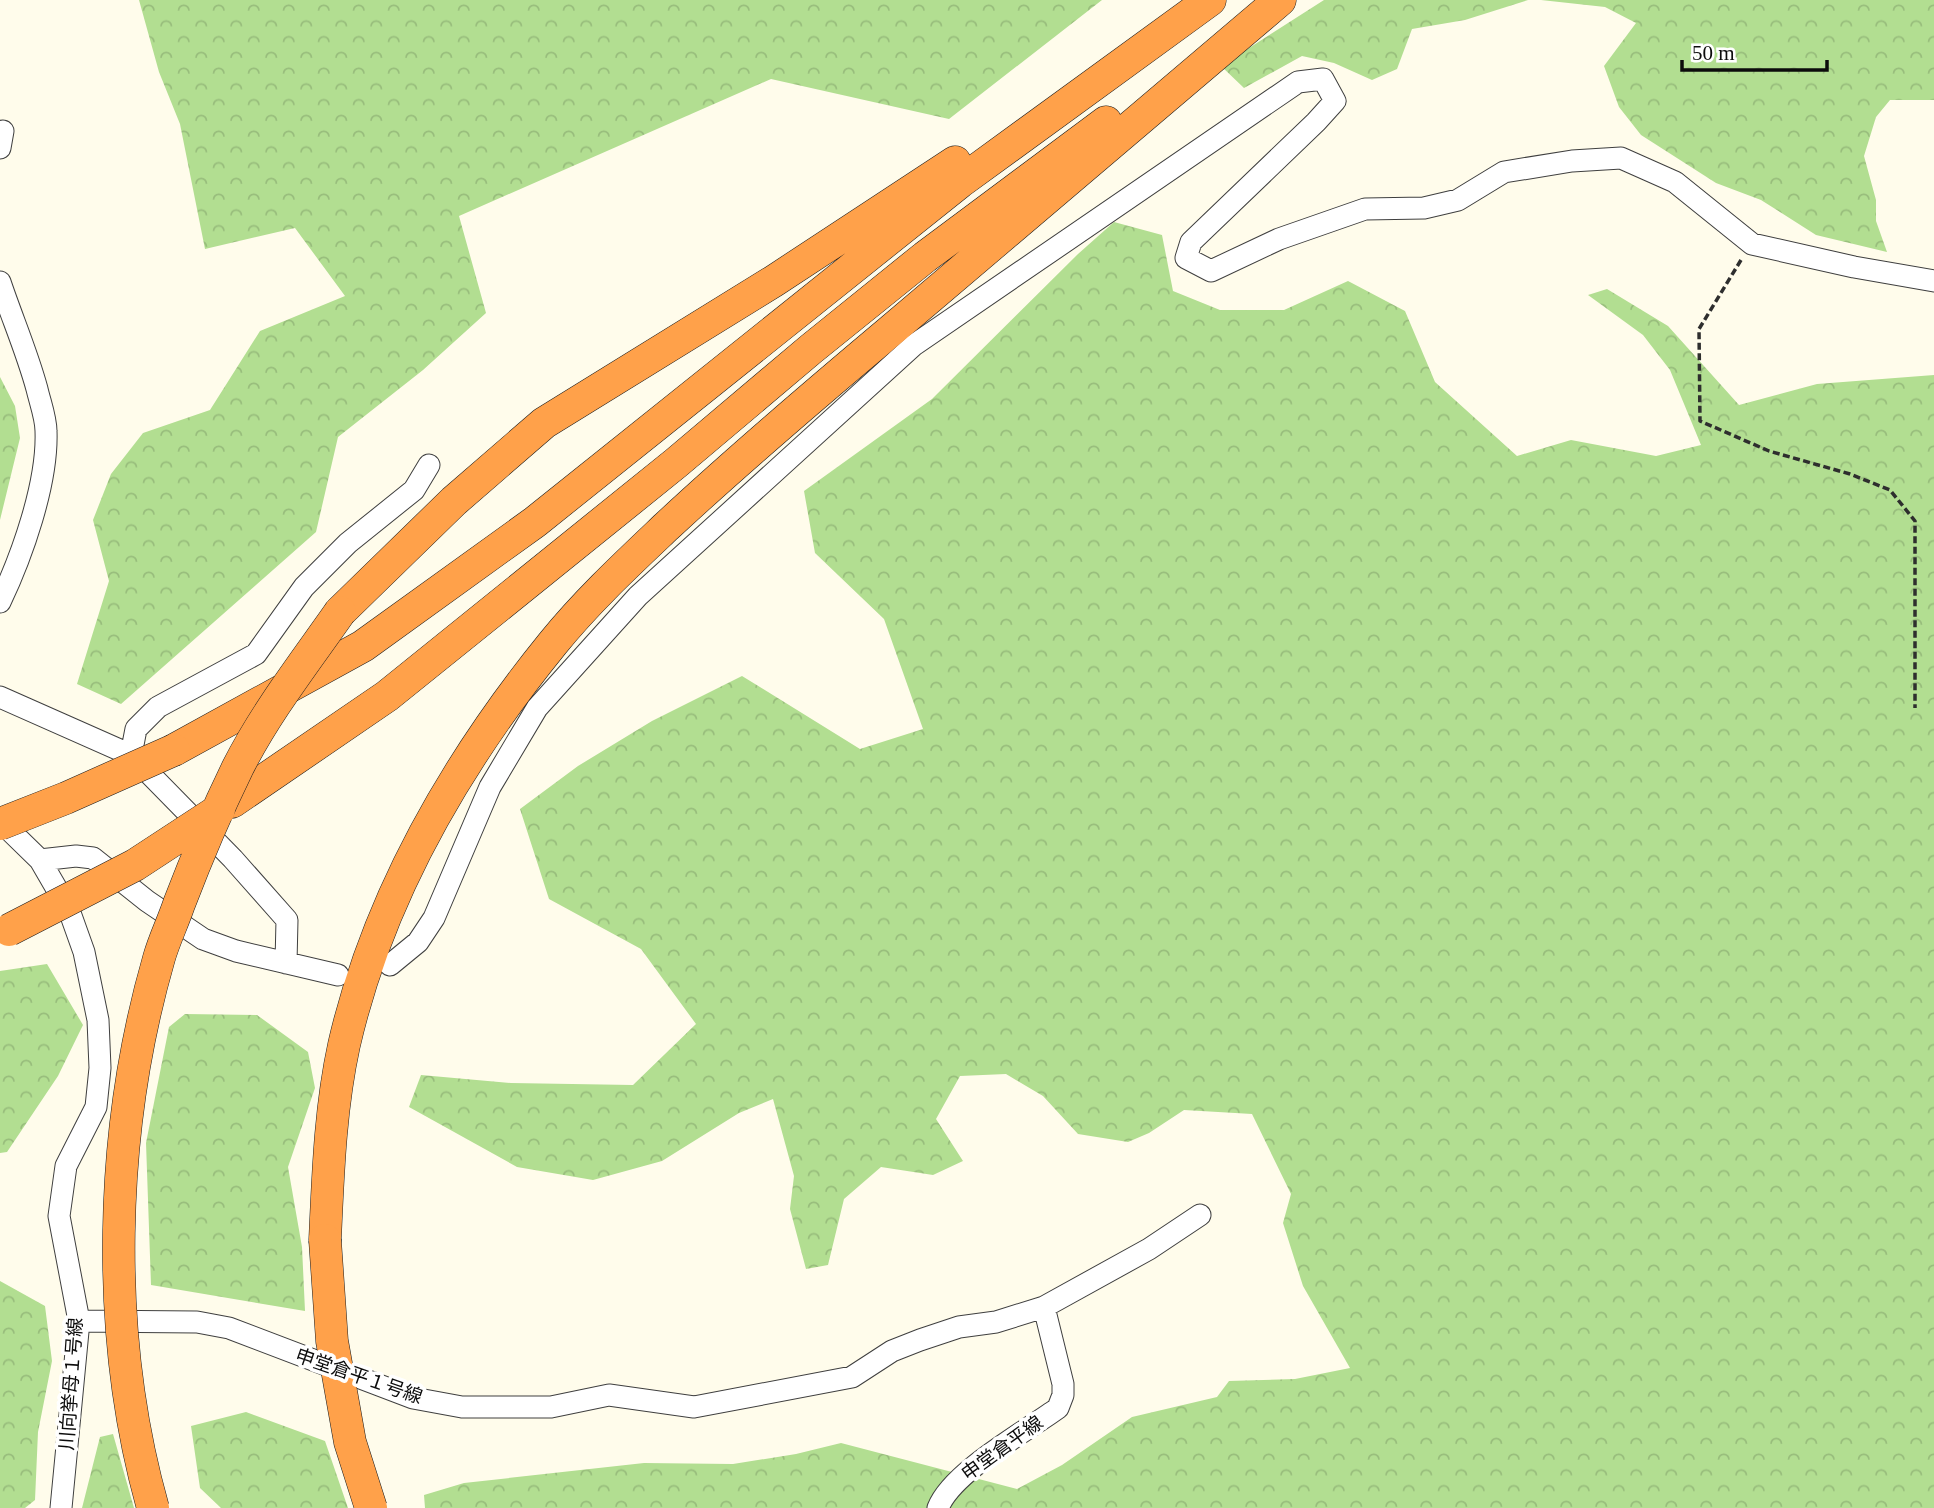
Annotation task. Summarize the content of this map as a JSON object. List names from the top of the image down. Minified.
{"streets":{"street":["申堂倉平１号線","川向挙母１号線","申堂倉平線"]},"crossings":[["申堂倉平１号線","川向挙母１号線"],["申堂倉平１号線","申堂倉平線"]],"scale_bar":"50 m"}
